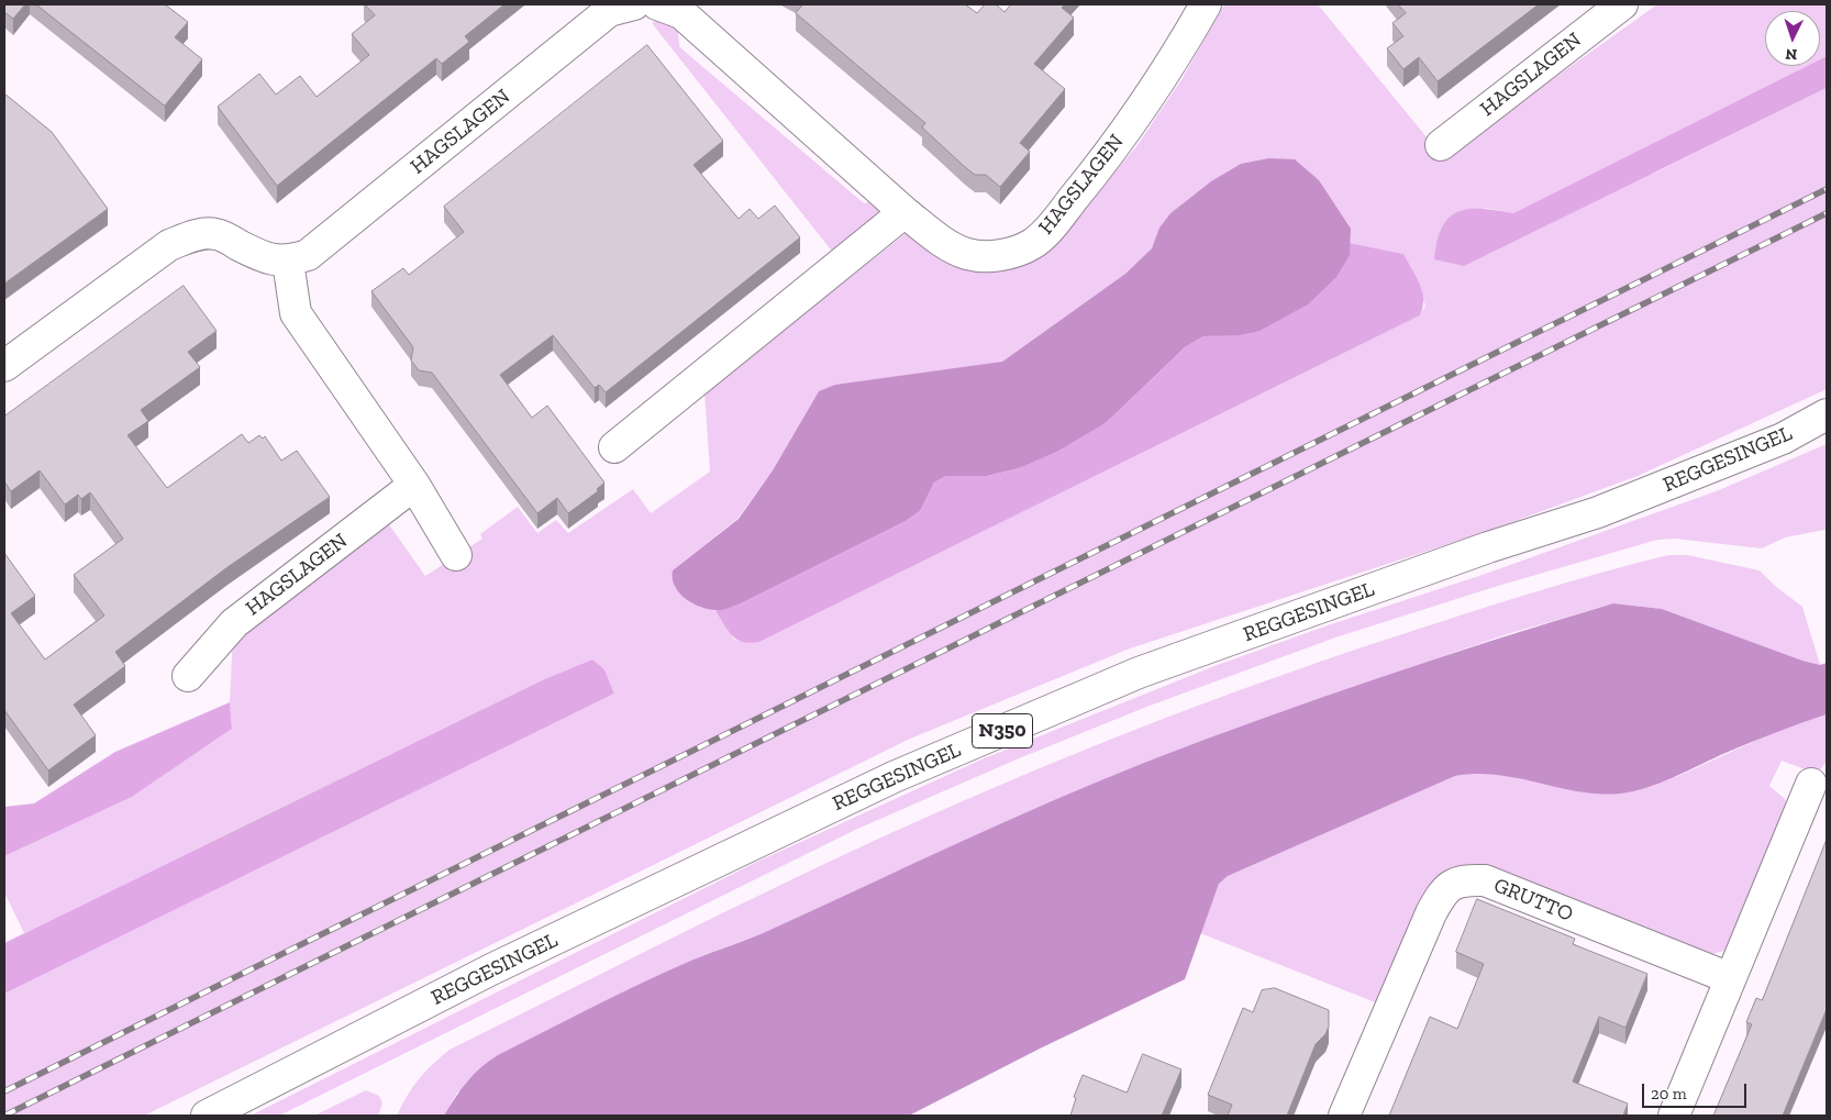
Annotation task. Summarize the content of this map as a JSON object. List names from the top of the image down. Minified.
{"streets":{"street":["HAGSLAGEN","REGGESINGEL","N350","GRUTTO"]},"scale_bar":"20 m","north":"bottom"}
